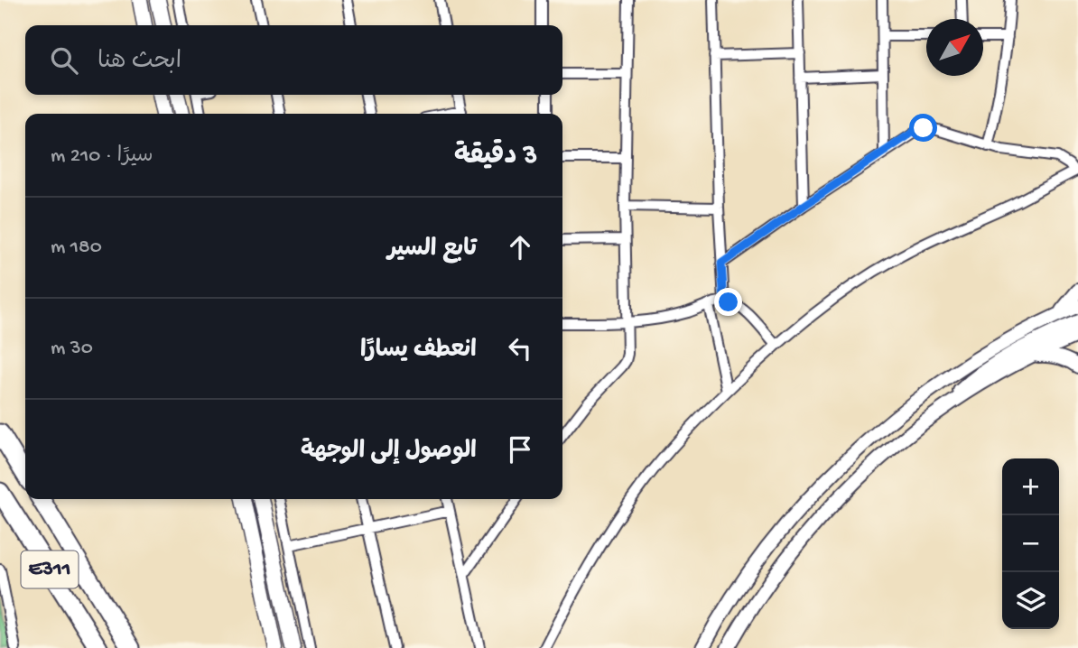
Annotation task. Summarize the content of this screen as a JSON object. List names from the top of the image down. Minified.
{"streets":{"highway":["E311"]},"north":"top right","page":{"search":"ابحث هنا","heading":["3 دقيقة","سيرًا · 210 m"],"list":[["تابع السير","180 m"],["انعطف يسارًا","30 m"],"الوصول إلى الوجهة"],"map_buttons":["+","−"]}}
